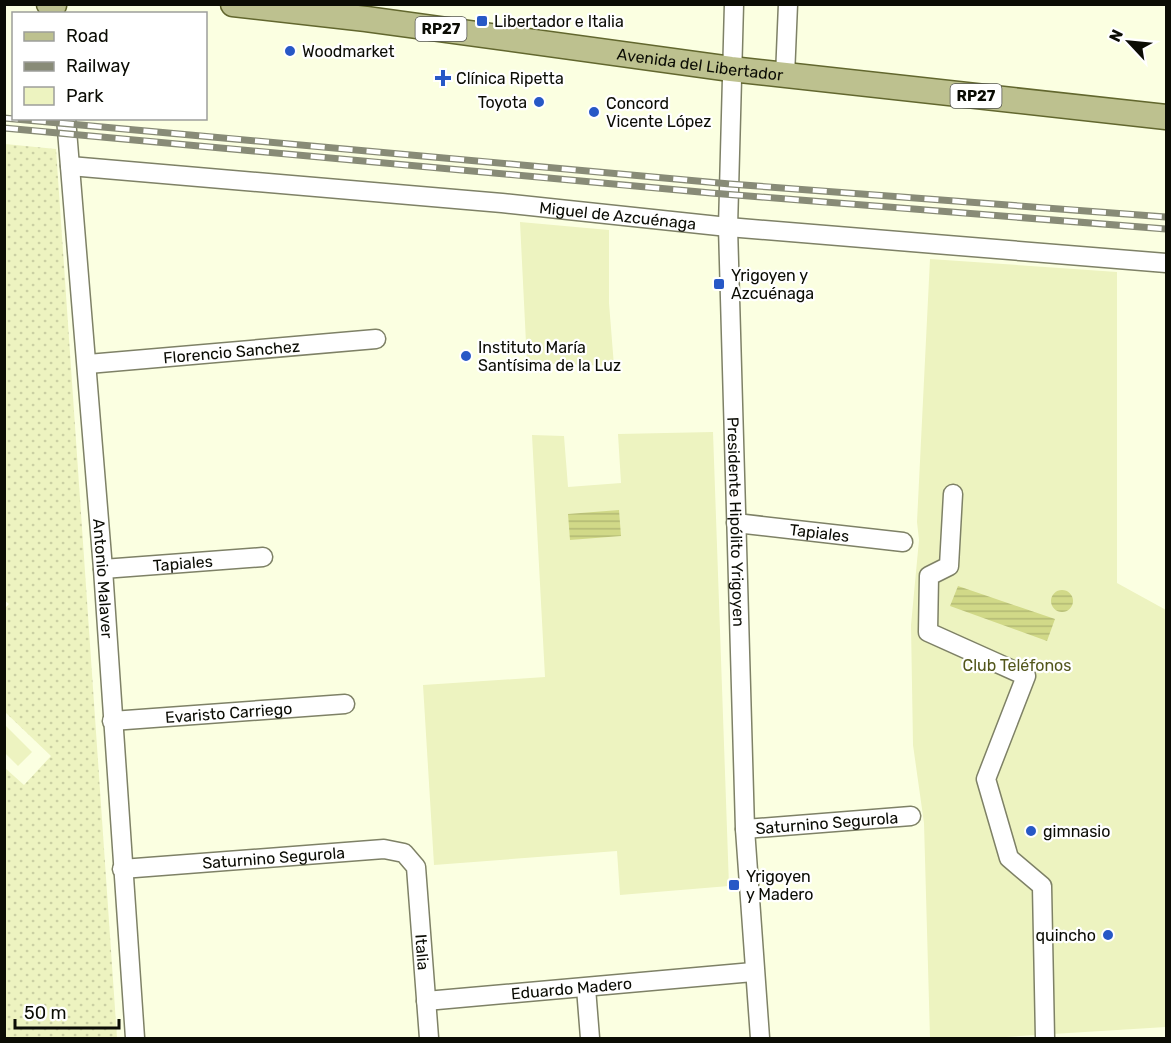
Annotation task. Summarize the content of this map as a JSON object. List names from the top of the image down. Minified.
{"streets":{"main road":["RP27","Avenida del Libertador"],"street":["Miguel de Azcuénaga","Florencio Sanchez","Presidente Hipólito Yrigoyen","Tapiales","Antonio Malaver","Evaristo Carriego","Saturnino Segurola","Italia","Eduardo Madero"]},"crossings":[["Avenida del Libertador","Presidente Hipólito Yrigoyen"],["Miguel de Azcuénaga","Presidente Hipólito Yrigoyen"],["Miguel de Azcuénaga","Antonio Malaver"],["Florencio Sanchez","Antonio Malaver"],["Presidente Hipólito Yrigoyen","Tapiales"],["Presidente Hipólito Yrigoyen","Saturnino Segurola"],["Presidente Hipólito Yrigoyen","Eduardo Madero"],["Tapiales","Antonio Malaver"],["Antonio Malaver","Evaristo Carriego"],["Antonio Malaver","Saturnino Segurola"],["Saturnino Segurola","Italia"],["Italia","Eduardo Madero"]],"parks":["Club Teléfonos"],"places":{"transit":["Libertador e Italia","Yrigoyen y Azcuénaga","Yrigoyen y Madero"],"other":["Woodmarket","Toyota","Concord Vicente López","Instituto María Santísima de la Luz","gimnasio","quincho"],"health":["Clínica Ripetta"]},"legend":["Road","Railway","Park"],"scale_bar":"50 m","north":"top left"}
